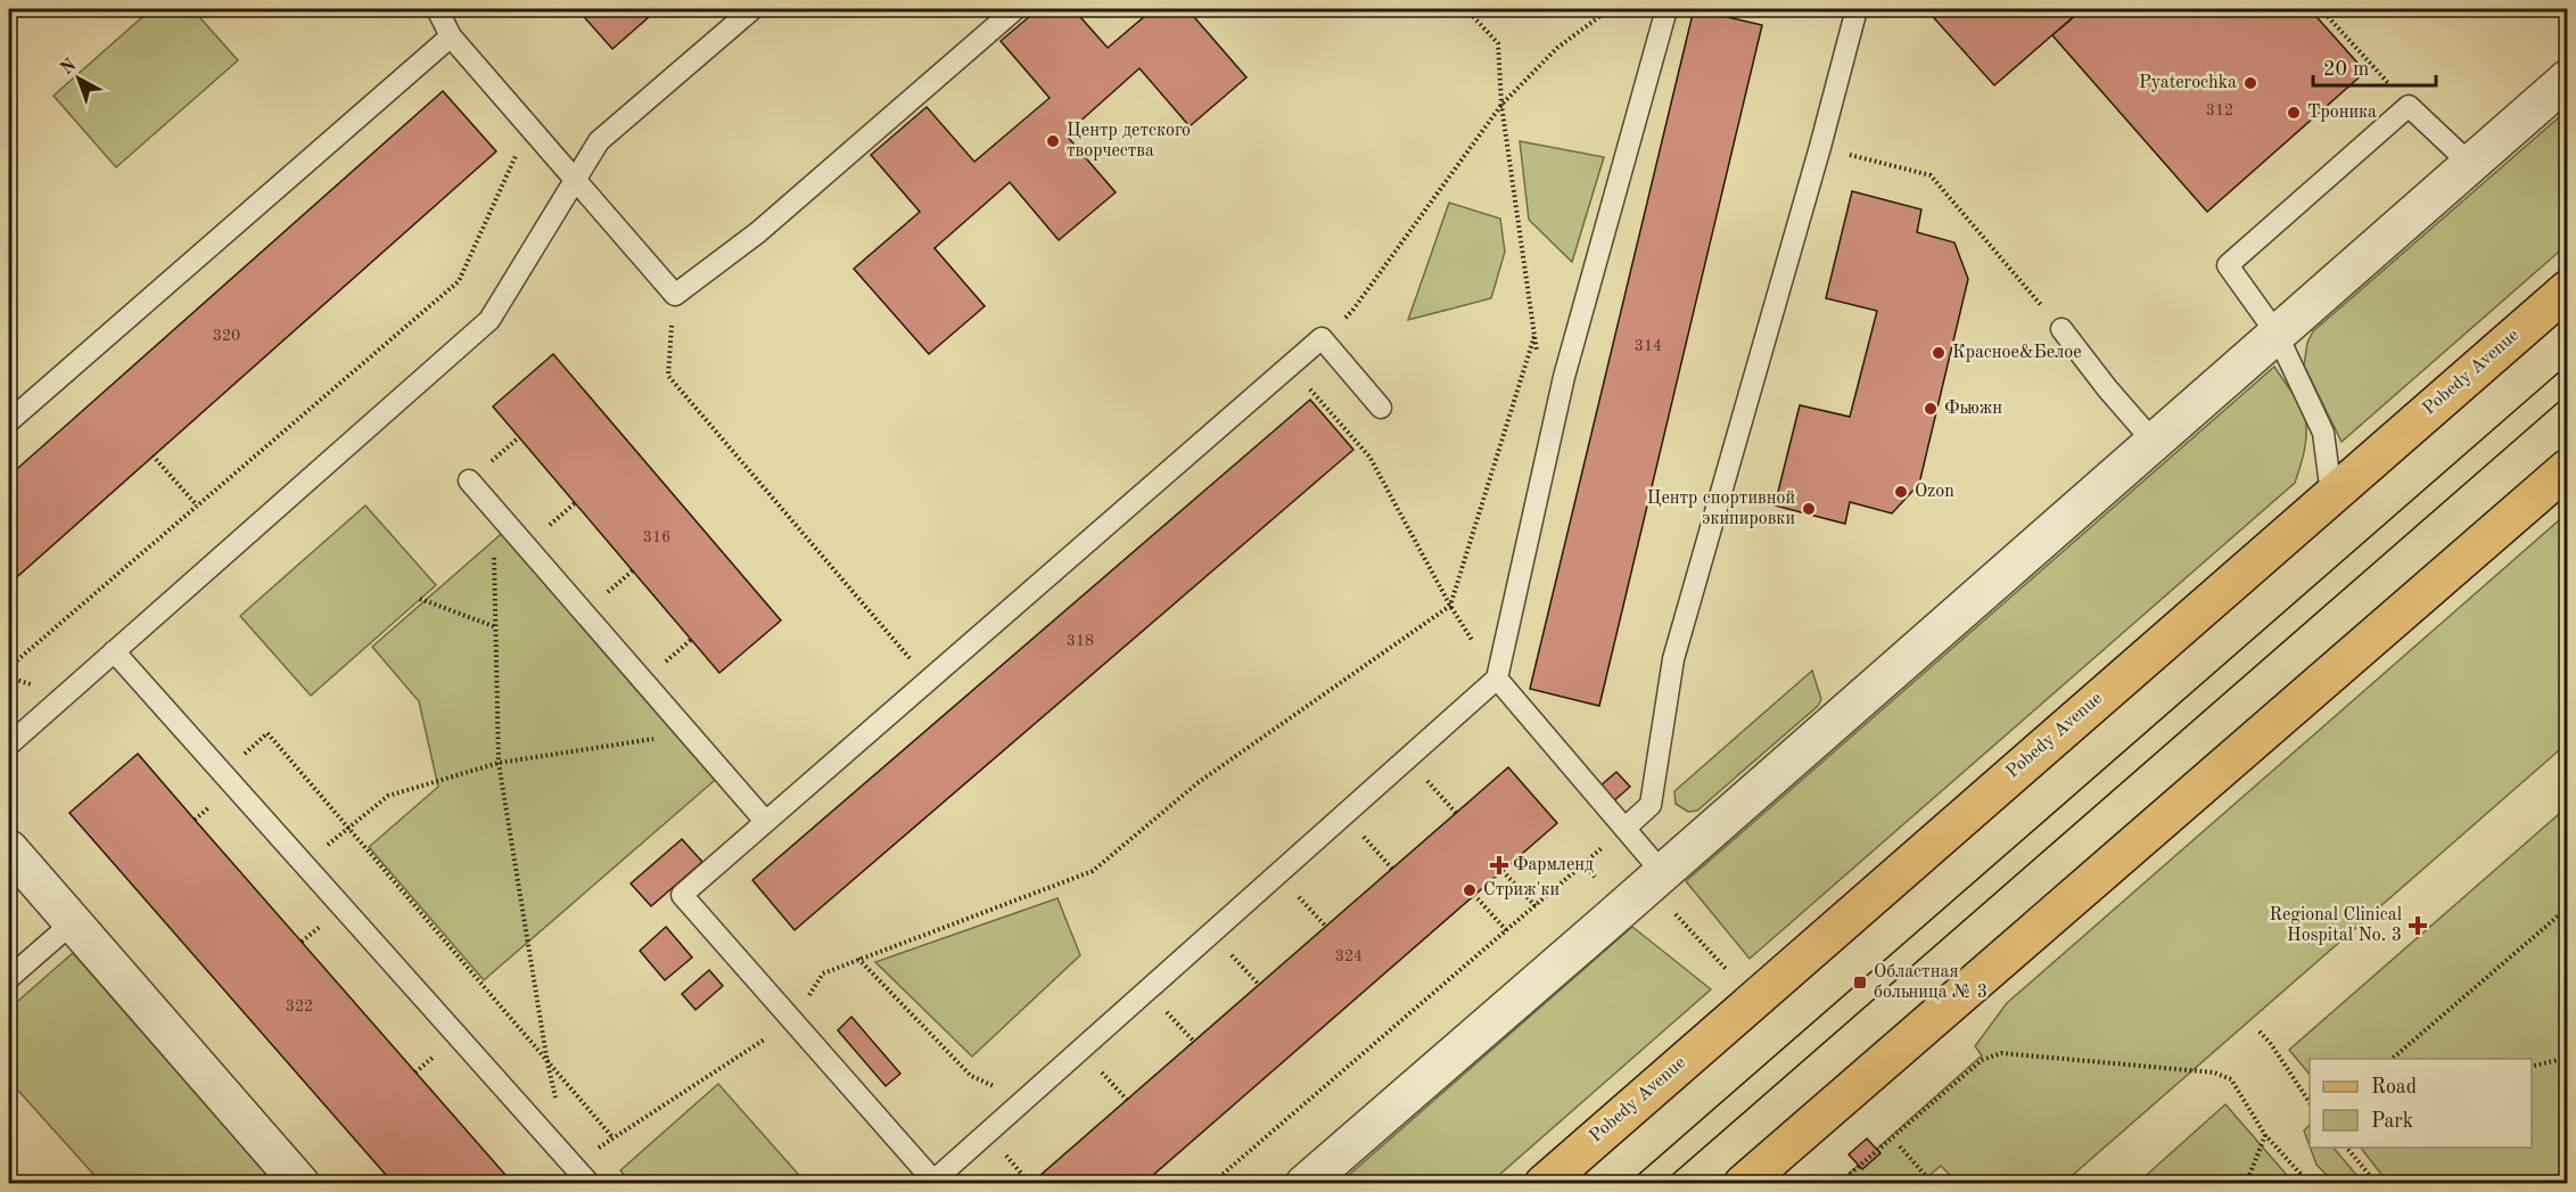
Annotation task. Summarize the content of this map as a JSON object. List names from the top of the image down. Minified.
{"streets":{"main road":["Pobedy Avenue"]},"places":{"other":["Pyaterochka","Троника","Центр детского творчества","Красное&Белое","Фьюжн","Ozon","Центр спортивной экипировки","Стриж'ки"],"health":["Фармленд","Regional Clinical Hospital No. 3"],"transit":["Областная больница № 3"]},"house_numbers":["312","320","314","316","318","324","322"],"legend":["Road","Park"],"scale_bar":"20 m","north":"top left"}
